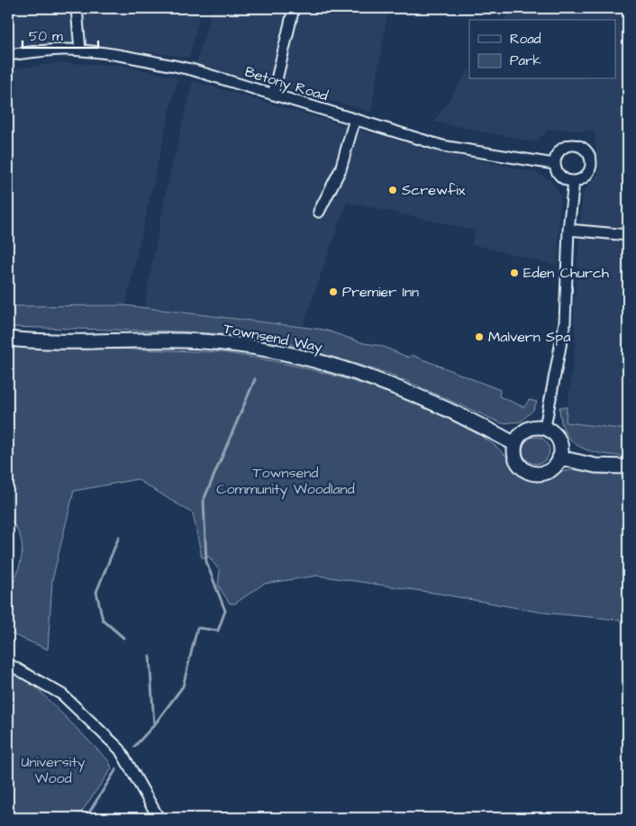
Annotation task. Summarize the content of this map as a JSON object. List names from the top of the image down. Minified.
{"streets":{"main road":["Townsend Way"],"street":["Betony Road"]},"parks":["Townsend Community Woodland","University Wood"],"places":["Screwfix","Eden Church","Premier Inn","Malvern Spa"],"legend":["Road","Park"],"scale_bar":"50 m"}
